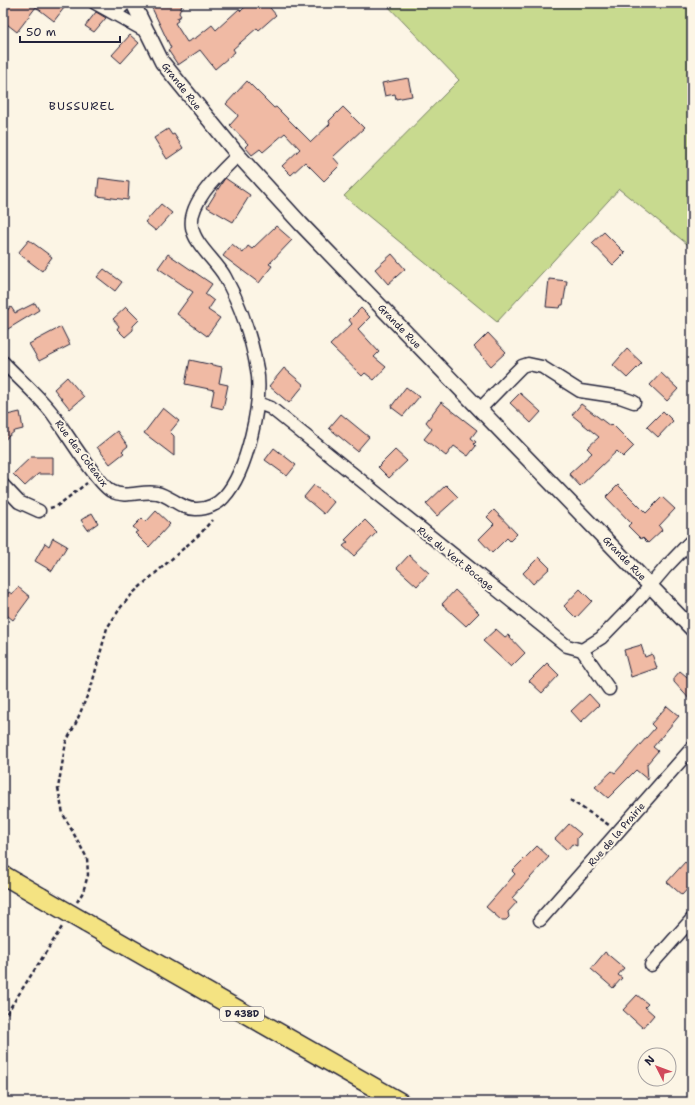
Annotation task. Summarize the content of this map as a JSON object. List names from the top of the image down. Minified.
{"streets":{"main road":["D 438D"],"street":["Grande Rue","Rue des Coteaux","Rue du Vert Bocage","Rue de la Prairie"]},"districts":["BUSSUREL"],"scale_bar":"50 m","north":"top left"}
